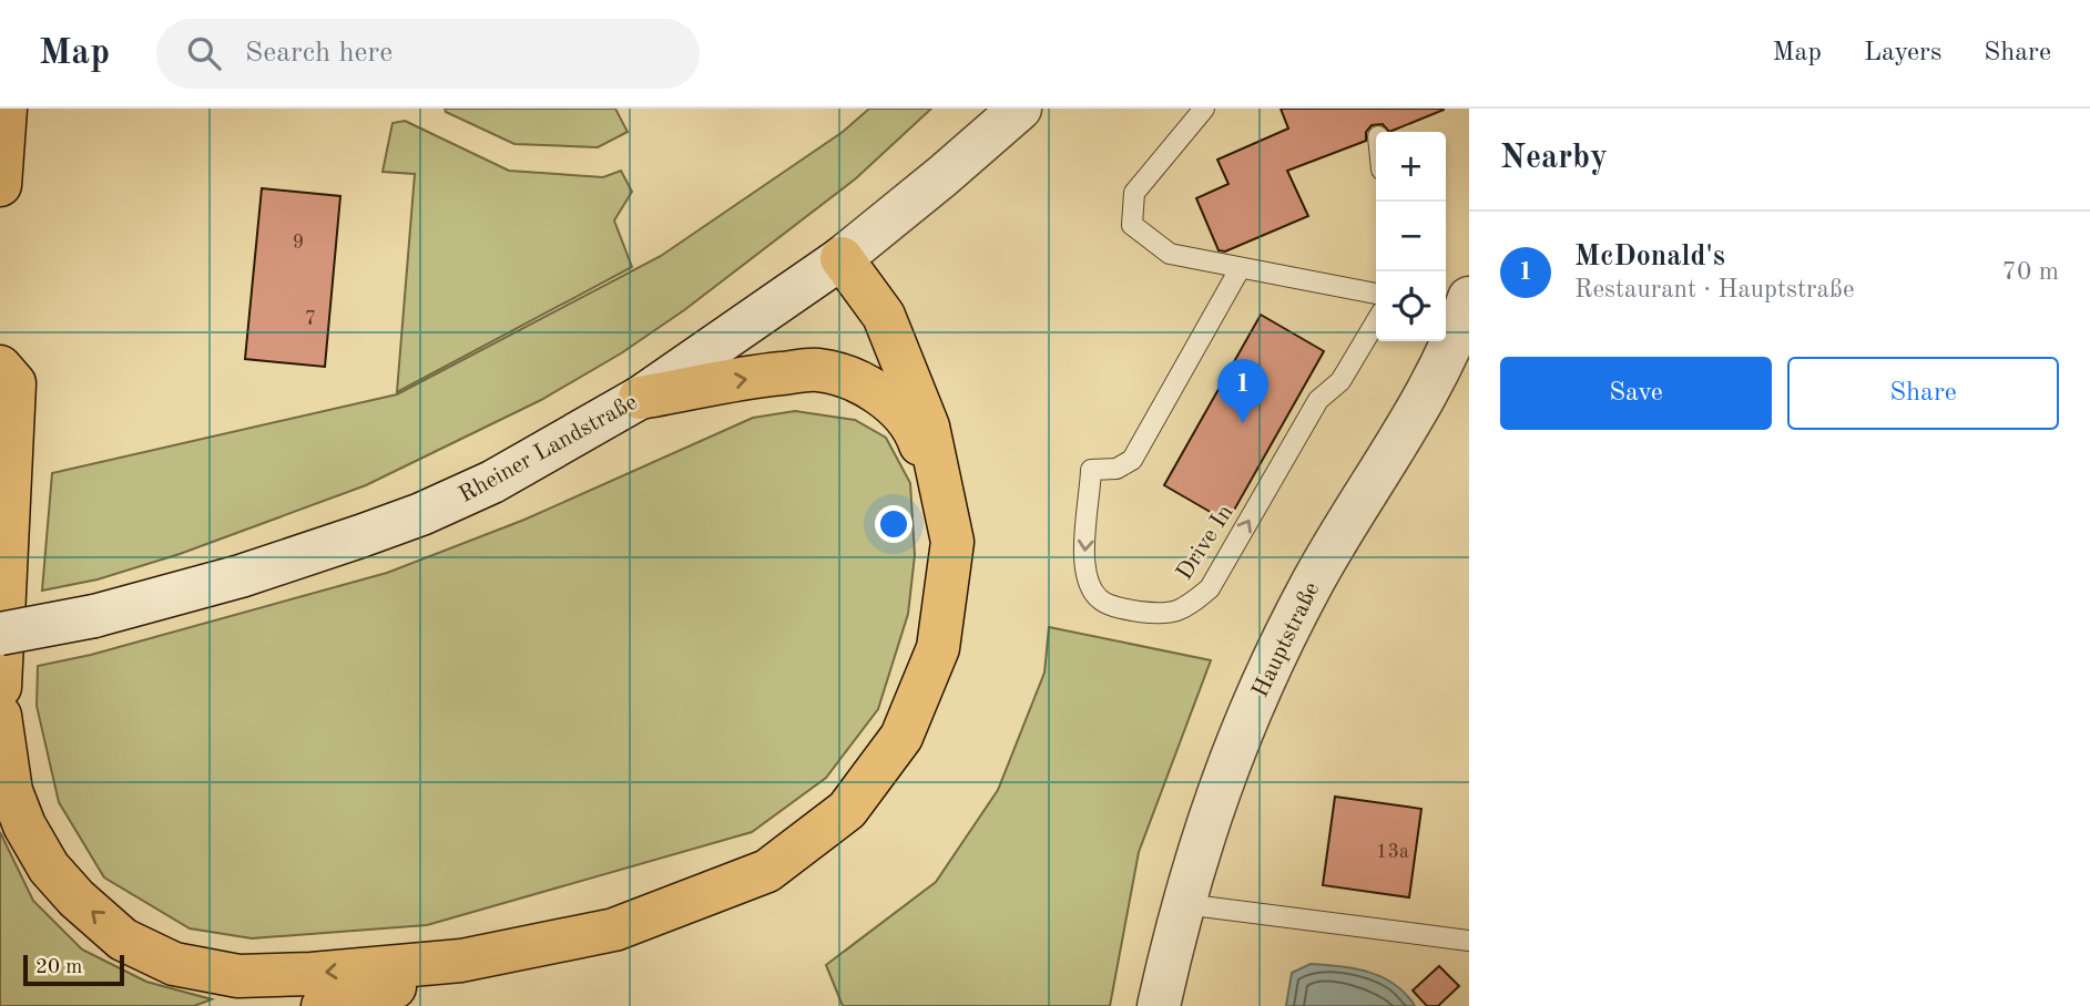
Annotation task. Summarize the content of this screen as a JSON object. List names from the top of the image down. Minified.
{"streets":{"street":["Rheiner Landstraße","Hauptstraße"],"lane":["Drive In"]},"house_numbers":["9","7","13a"],"scale_bar":"20 m","page":{"header":"Map","search":"Search here","nav":["Map","Layers","Share"],"heading":"Nearby","map_buttons":["+","−"],"list":[{"mark":"1","name":"McDonald's","note":"Restaurant · Hauptstraße","value":"70 m"}],"buttons":["Save","Share"],"pins":"1","scale":"20 m"}}
